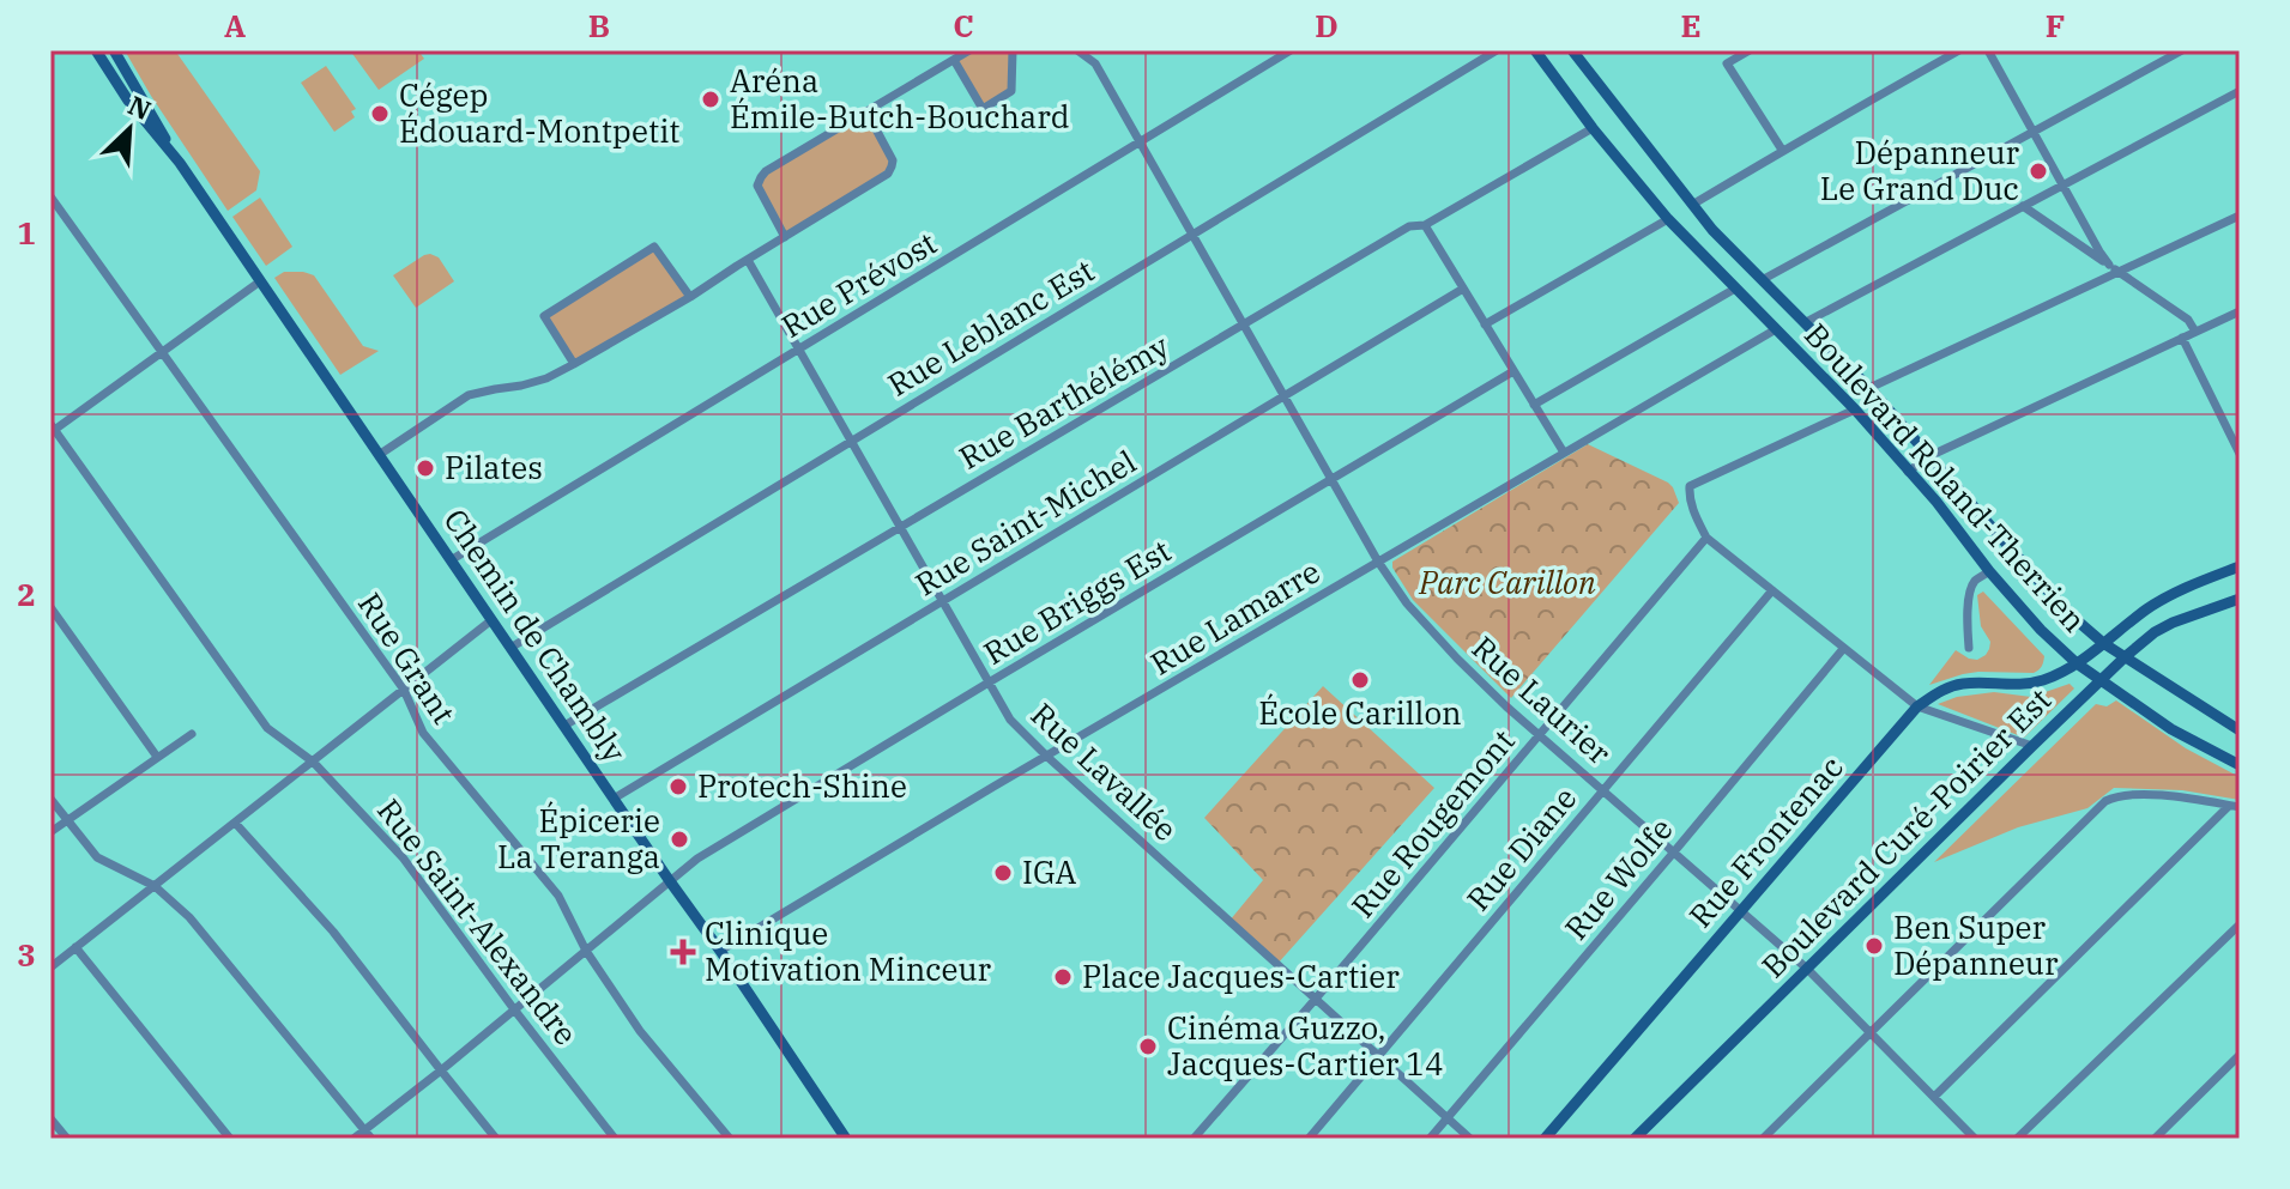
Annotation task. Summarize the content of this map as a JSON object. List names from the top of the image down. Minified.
{"streets":{"main road":["Boulevard Roland-Therrien","Chemin de Chambly","Boulevard Curé-Poirier Est","Rue Frontenac"],"street":["Rue Prévost","Rue Leblanc Est","Rue Barthélémy","Rue Saint-Michel","Rue Briggs Est","Rue Lamarre","Rue Grant","Rue Laurier","Rue Lavallée","Rue Rougemont","Rue Diane","Rue Wolfe","Rue Saint-Alexandre"]},"crossings":[["Rue Prévost","Chemin de Chambly"],["Rue Prévost","Rue Laurier"],["Rue Prévost","Rue Lavallée"],["Rue Leblanc Est","Chemin de Chambly"],["Rue Leblanc Est","Rue Laurier"],["Rue Leblanc Est","Rue Lavallée"],["Rue Barthélémy","Boulevard Roland-Therrien"],["Rue Barthélémy","Chemin de Chambly"],["Rue Barthélémy","Rue Laurier"],["Rue Barthélémy","Rue Lavallée"],["Boulevard Roland-Therrien","Rue Lamarre"],["Boulevard Roland-Therrien","Boulevard Curé-Poirier Est"],["Boulevard Roland-Therrien","Rue Frontenac"],["Rue Saint-Michel","Chemin de Chambly"],["Rue Saint-Michel","Rue Laurier"],["Rue Saint-Michel","Rue Lavallée"],["Rue Briggs Est","Chemin de Chambly"],["Rue Briggs Est","Rue Grant"],["Rue Briggs Est","Rue Laurier"],["Rue Briggs Est","Rue Lavallée"],["Rue Briggs Est","Rue Saint-Alexandre"],["Rue Lamarre","Chemin de Chambly"],["Rue Lamarre","Rue Laurier"],["Rue Lamarre","Rue Lavallée"],["Rue Laurier","Rue Rougemont"],["Rue Laurier","Boulevard Curé-Poirier Est"],["Rue Laurier","Rue Frontenac"],["Rue Laurier","Rue Diane"],["Rue Laurier","Rue Wolfe"],["Rue Lavallée","Rue Rougemont"],["Rue Lavallée","Rue Diane"],["Rue Lavallée","Rue Wolfe"],["Boulevard Curé-Poirier Est","Rue Frontenac"]],"parks":["Parc Carillon"],"places":{"other":["Aréna Émile-Butch-Bouchard","Cégep Édouard-Montpetit","Dépanneur Le Grand Duc","Pilates","École Carillon","Protech-Shine","Épicerie La Teranga","IGA","Ben Super Dépanneur","Place Jacques-Cartier","Cinéma Guzzo, Jacques-Cartier 14"],"health":["Clinique Motivation Minceur"]},"north":"top right","grid":{"columns":["A","B","C","D","E","F"],"rows":["1","2","3"]}}
